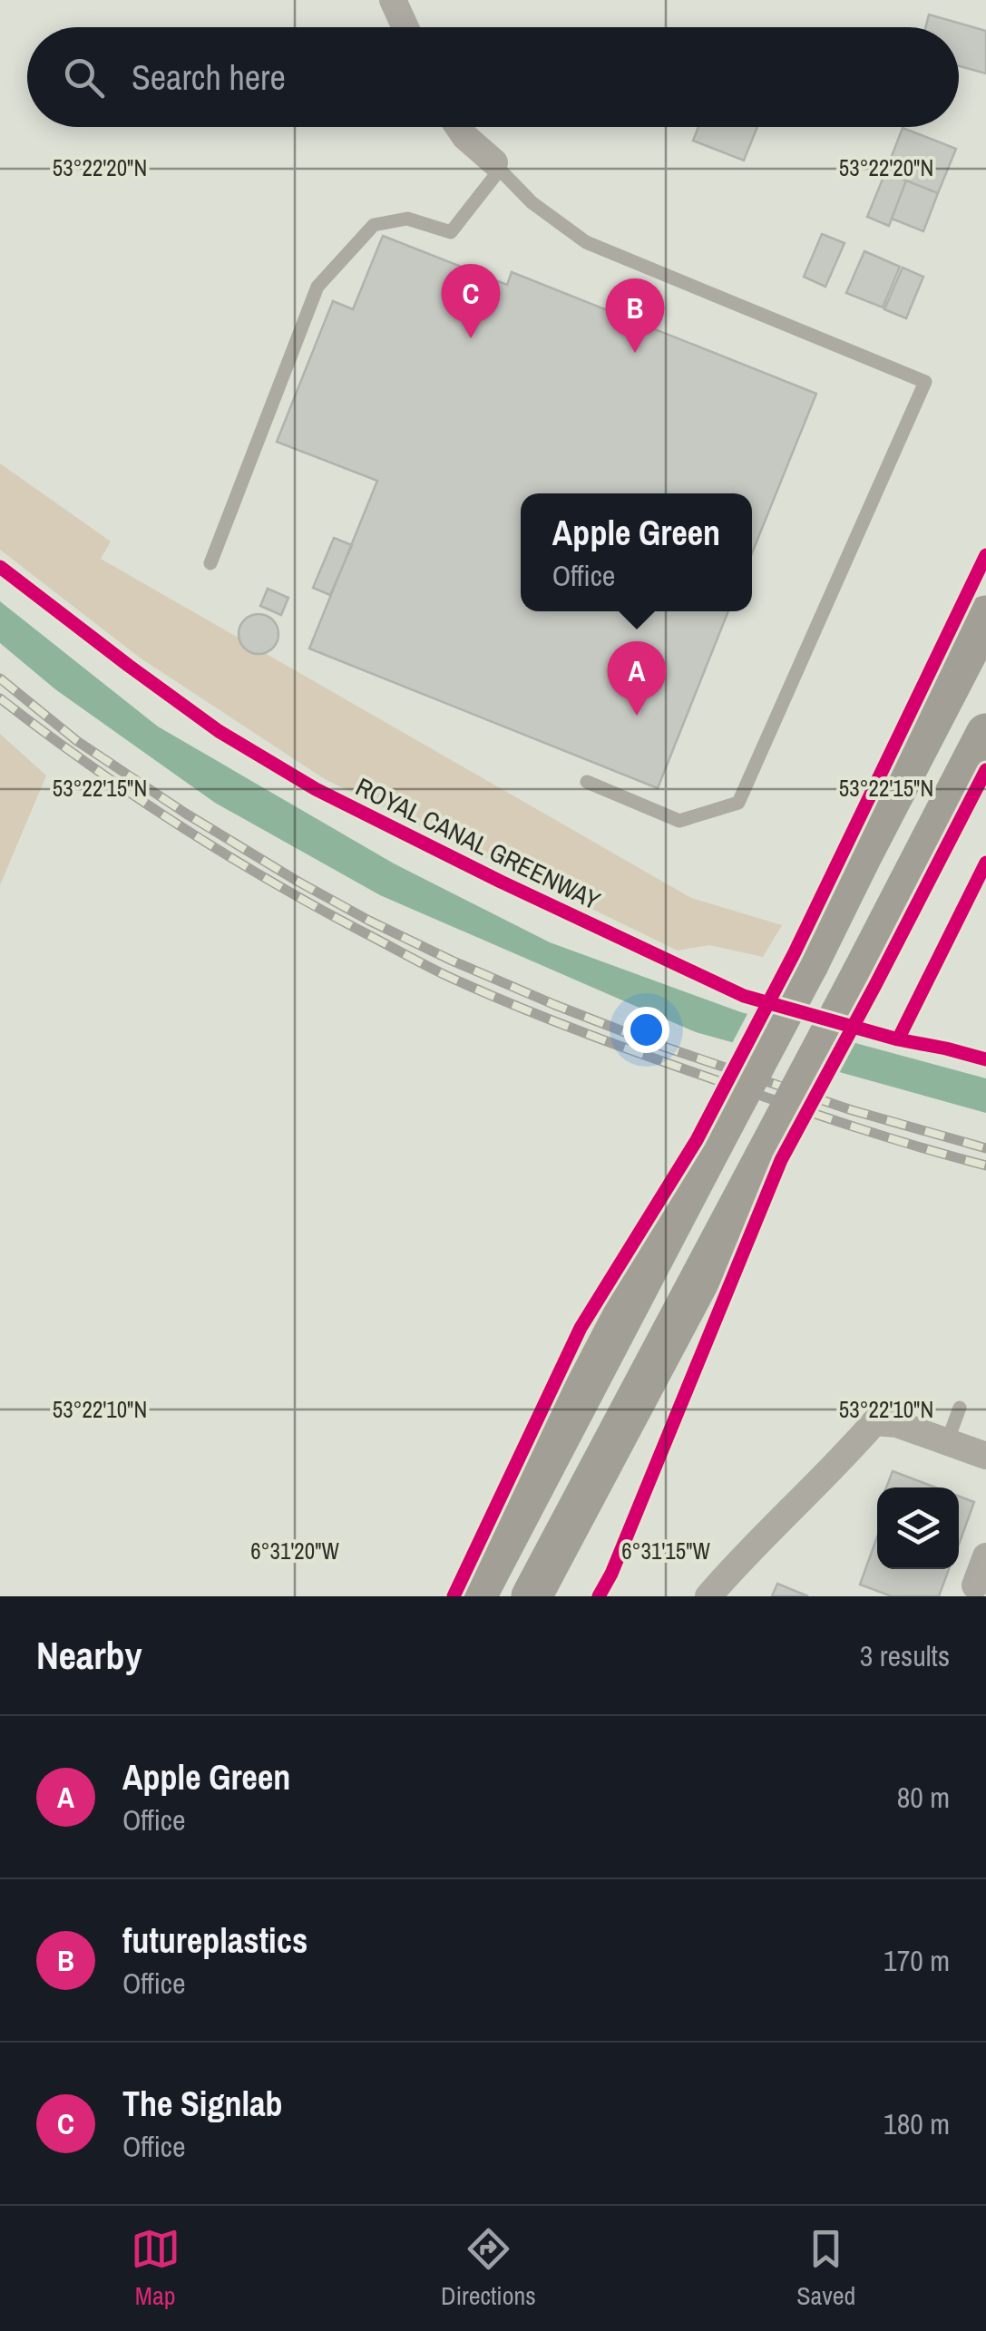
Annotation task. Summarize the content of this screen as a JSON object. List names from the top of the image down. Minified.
{"streets":{"cycle path":["ROYAL CANAL GREENWAY"]},"page":{"search":"Search here","pins":["C","B","A"],"popup":["Apple Green","Office"],"heading":["Nearby","3 results"],"list":[{"mark":"A","name":"Apple Green","note":"Office","value":"80 m"},{"mark":"B","name":"futureplastics","note":"Office","value":"170 m"},{"mark":"C","name":"The Signlab","note":"Office","value":"180 m"}],"nav":["Map","Directions","Saved"]},"coordinates":["53°22'20\"N","53°22'15\"N","53°22'10\"N","6°31'20\"W","6°31'15\"W"]}
